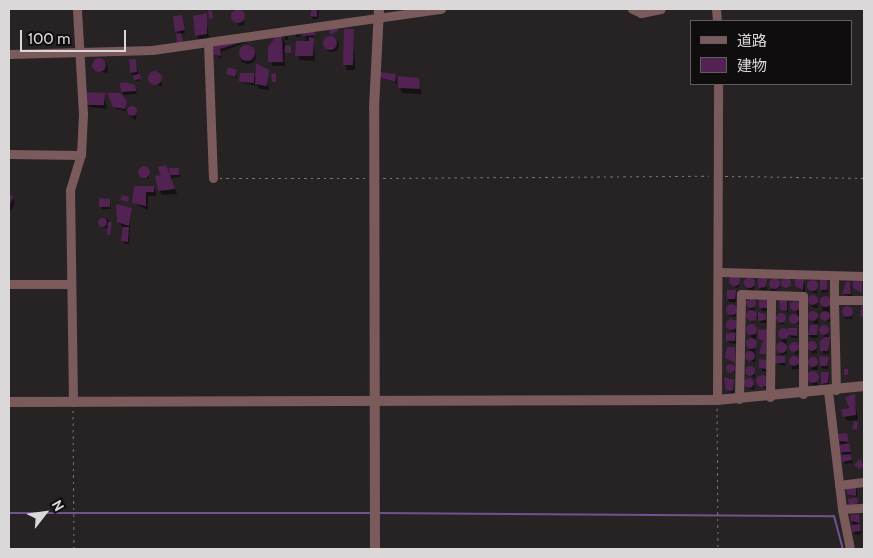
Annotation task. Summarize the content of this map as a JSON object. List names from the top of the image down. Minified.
{"legend":["道路","建物"],"scale_bar":"100 m","north":"top right"}
